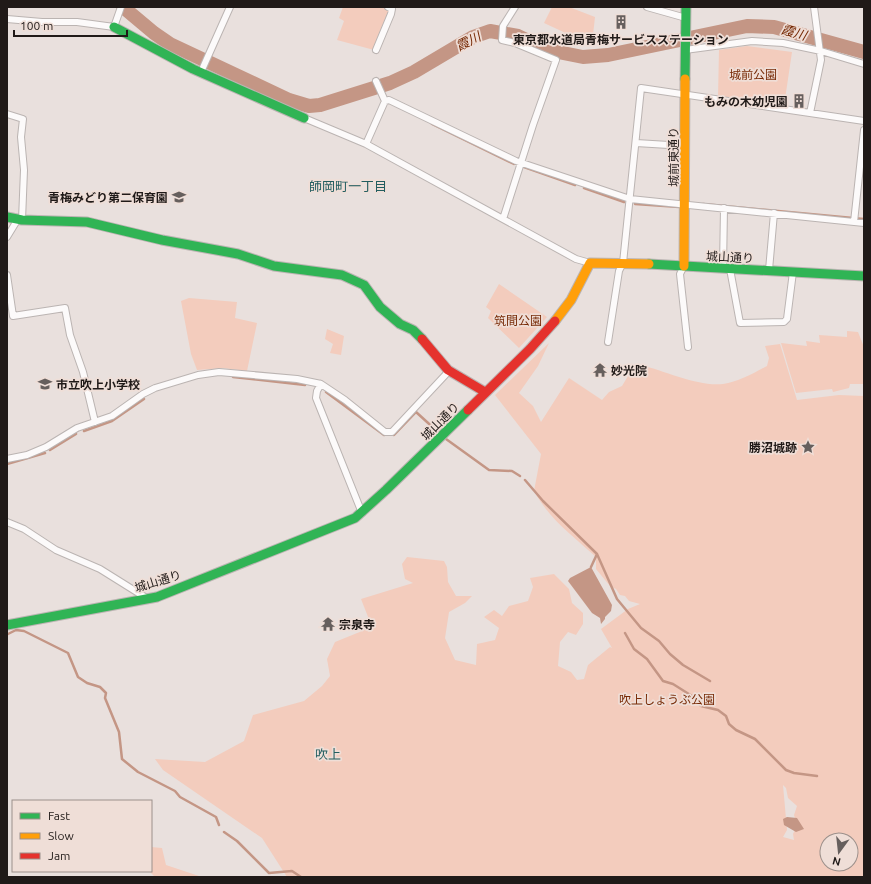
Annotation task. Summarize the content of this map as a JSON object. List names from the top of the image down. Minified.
{"streets":{"street":["城前東通り","城山通り"]},"crossings":[["城前東通り","城山通り"]],"districts":["師岡町一丁目","吹上"],"water":["霞川"],"parks":["城前公園","筑間公園","吹上しょうぶ公園"],"places":{"building":["東京都水道局青梅サービスステーション","もみの木幼児園"],"school or university":["青梅みどり第二保育園","市立吹上小学校"],"temple":["妙光院","宗泉寺"],"place":["勝沼城跡"]},"legend":["Fast","Slow","Jam"],"scale_bar":"100 m","north":"bottom"}
